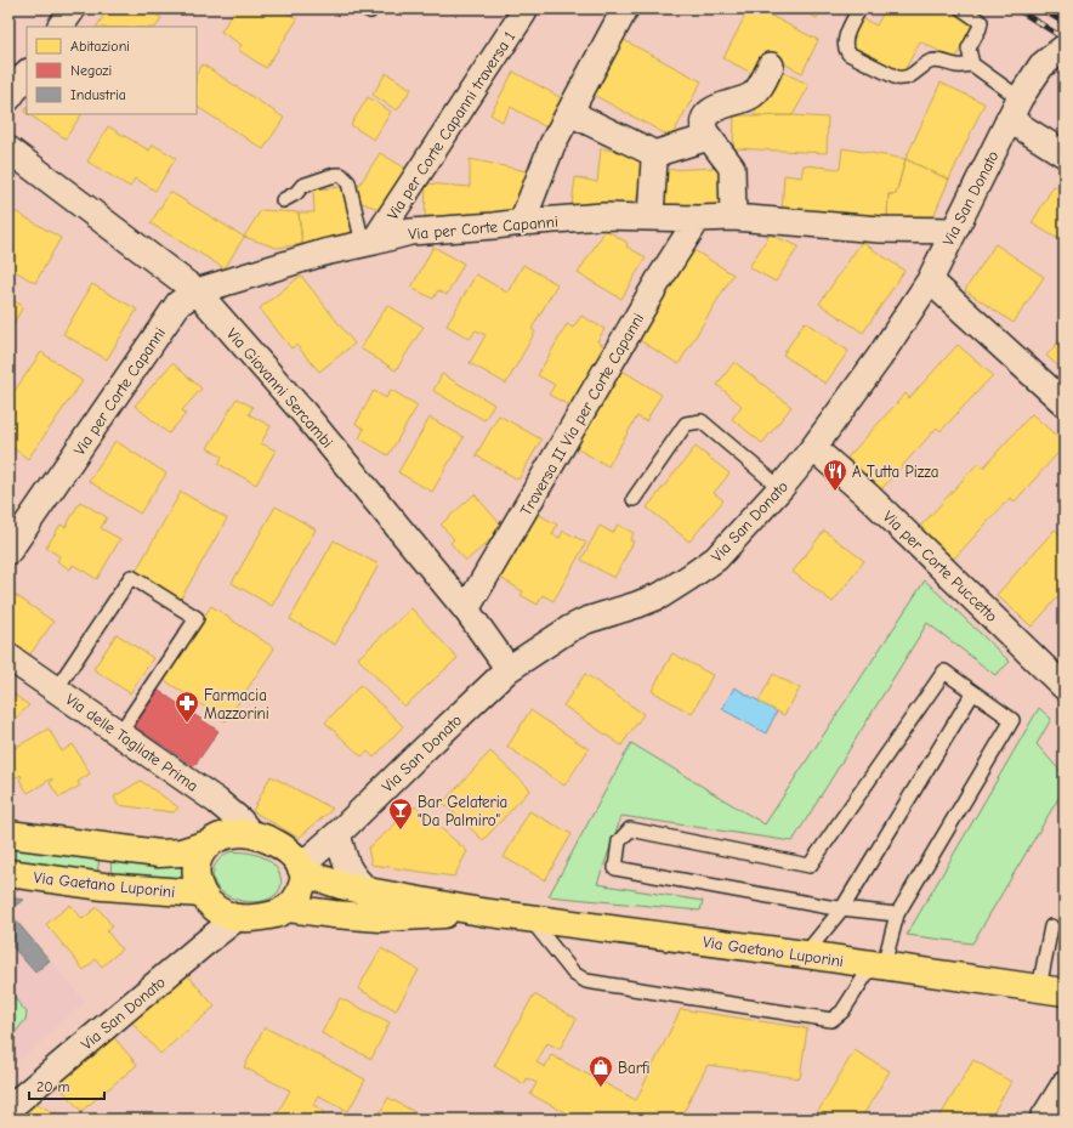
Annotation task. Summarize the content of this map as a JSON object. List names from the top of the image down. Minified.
{"streets":{"main road":["Via Gaetano Luporini"],"street":["Via per Corte Capanni traversa 1","Via San Donato","Via per Corte Capanni","Via Giovanni Sercambi","Traversa II Via per Corte Capanni","Via per Corte Puccetto","Via delle Tagliate Prima"]},"crossings":[["Via per Corte Capanni traversa 1","Via per Corte Capanni"],["Via San Donato","Via per Corte Capanni"],["Via San Donato","Via Giovanni Sercambi"],["Via San Donato","Via per Corte Puccetto"],["Via San Donato","Via delle Tagliate Prima"],["Via San Donato","Via Gaetano Luporini"],["Via per Corte Capanni","Via Giovanni Sercambi"],["Via per Corte Capanni","Traversa II Via per Corte Capanni"],["Via Giovanni Sercambi","Traversa II Via per Corte Capanni"],["Via delle Tagliate Prima","Via Gaetano Luporini"]],"places":{"restaurant":["A Tutta Pizza"],"pharmacy":["Farmacia Mazzorini"],"bar":["Bar Gelateria \"Da Palmiro\""],"shop":["Barfi"]},"legend":["Abitazioni","Negozi","Industria"],"scale_bar":"20 m"}
